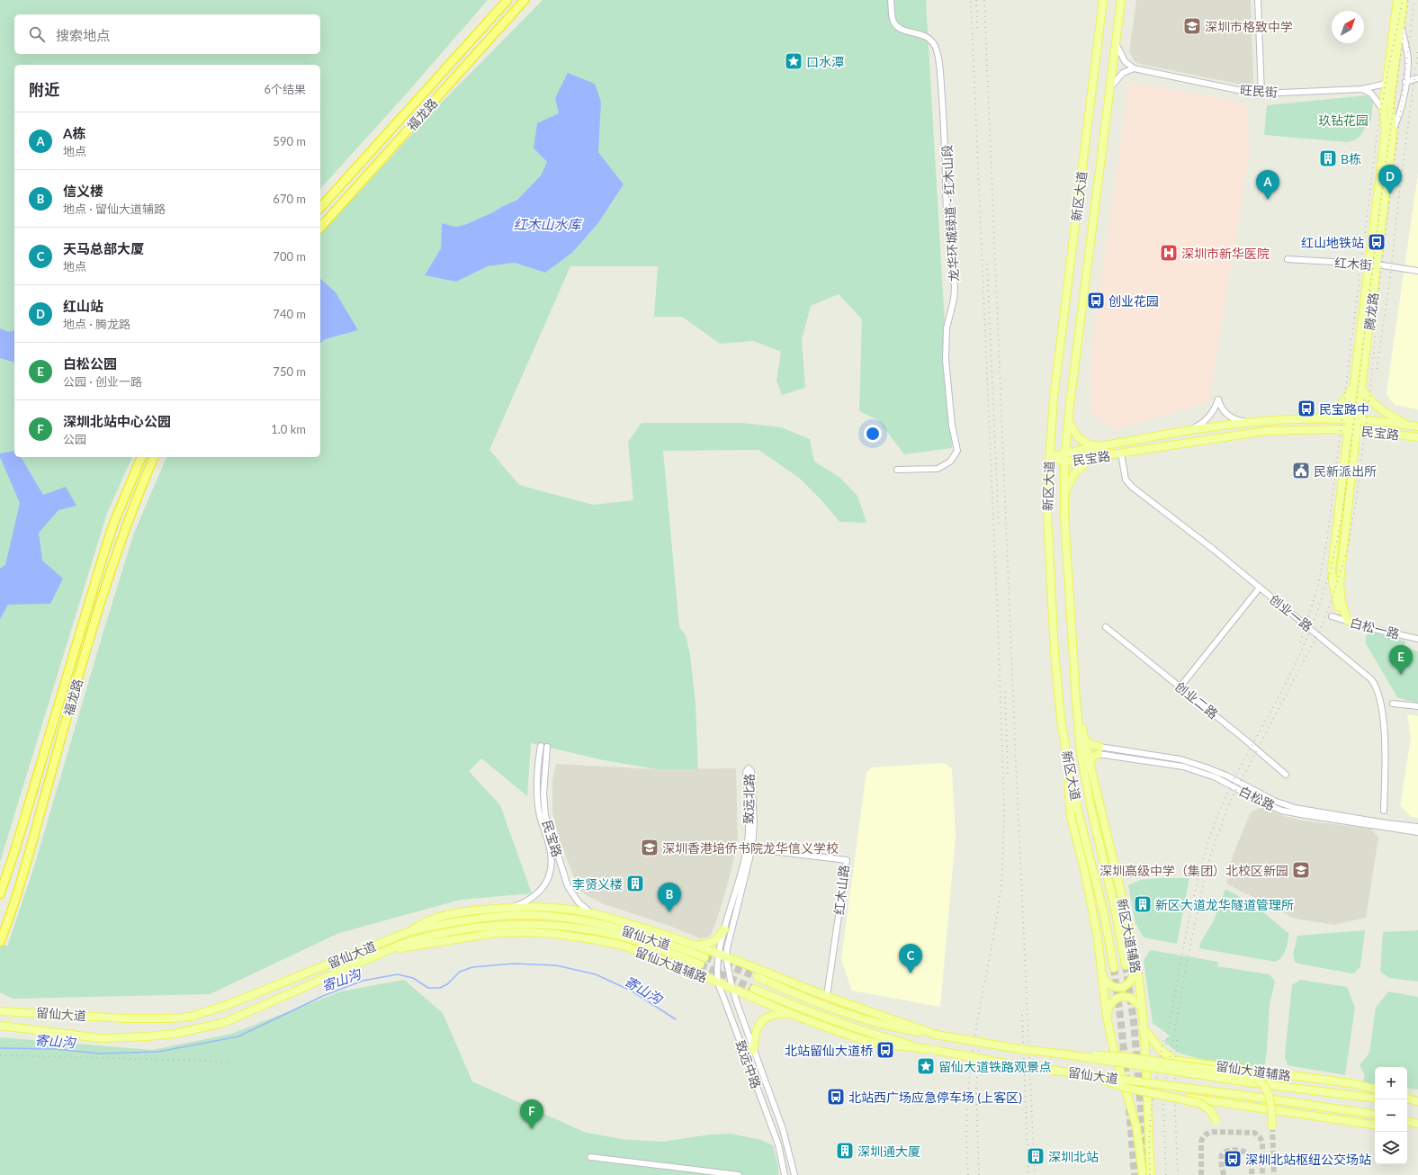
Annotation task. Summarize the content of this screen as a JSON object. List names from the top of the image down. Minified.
{"streets":{"highway":["福龙路"],"main road":["新区大道","腾龙路","民宝路","新区大道辅路","留仙大道","留仙大道辅路"],"street":["旺民街","龙华环城绿道 - 红木山段","红木街","创业一路","白松一路","创业二路","白松路","致远北路","红木山路","致远中路"]},"crossings":[["旺民街","腾龙路"],["新区大道","民宝路"],["新区大道","新区大道辅路"],["红木街","腾龙路"],["腾龙路","民宝路"],["腾龙路","白松一路"],["民宝路","创业一路"],["民宝路","留仙大道辅路"],["致远北路","红木山路"],["致远北路","留仙大道辅路"],["致远北路","致远中路"],["红木山路","留仙大道辅路"],["新区大道辅路","留仙大道辅路"],["留仙大道","留仙大道辅路"],["留仙大道辅路","致远中路"]],"water":["红木山水库","寄山沟"],"parks":["玖钻花园"],"places":{"school or university":["深圳市格致中学","深圳香港培侨书院龙华信义学校","深圳高级中学（集团）北校区新园"],"place":["口水潭","留仙大道铁路观景点"],"building":["B栋","李贤义楼","新区大道龙华隧道管理所","深圳通大厦","深圳北站"],"bus stop":["红山地铁站","创业花园","民宝路中","北站留仙大道桥","北站西广场应急停车场 (上客区)","深圳北站枢纽公交场站"],"hospital":["深圳市新华医院"],"public building":["民新派出所"]},"north":"top right","page":{"search":"搜索地点","heading":["附近","6个结果"],"list":[{"mark":"A","name":"A栋","note":"地点","value":"590 m"},{"mark":"B","name":"信义楼","note":"地点 · 留仙大道辅路","value":"670 m"},{"mark":"C","name":"天马总部大厦","note":"地点","value":"700 m"},{"mark":"D","name":"红山站","note":"地点 · 腾龙路","value":"740 m"},{"mark":"E","name":"白松公园","note":"公园 · 创业一路","value":"750 m"},{"mark":"F","name":"深圳北站中心公园","note":"公园","value":"1.0 km"}],"pins":["D","A","E","B","C","F"],"map_buttons":["+","−"]}}
